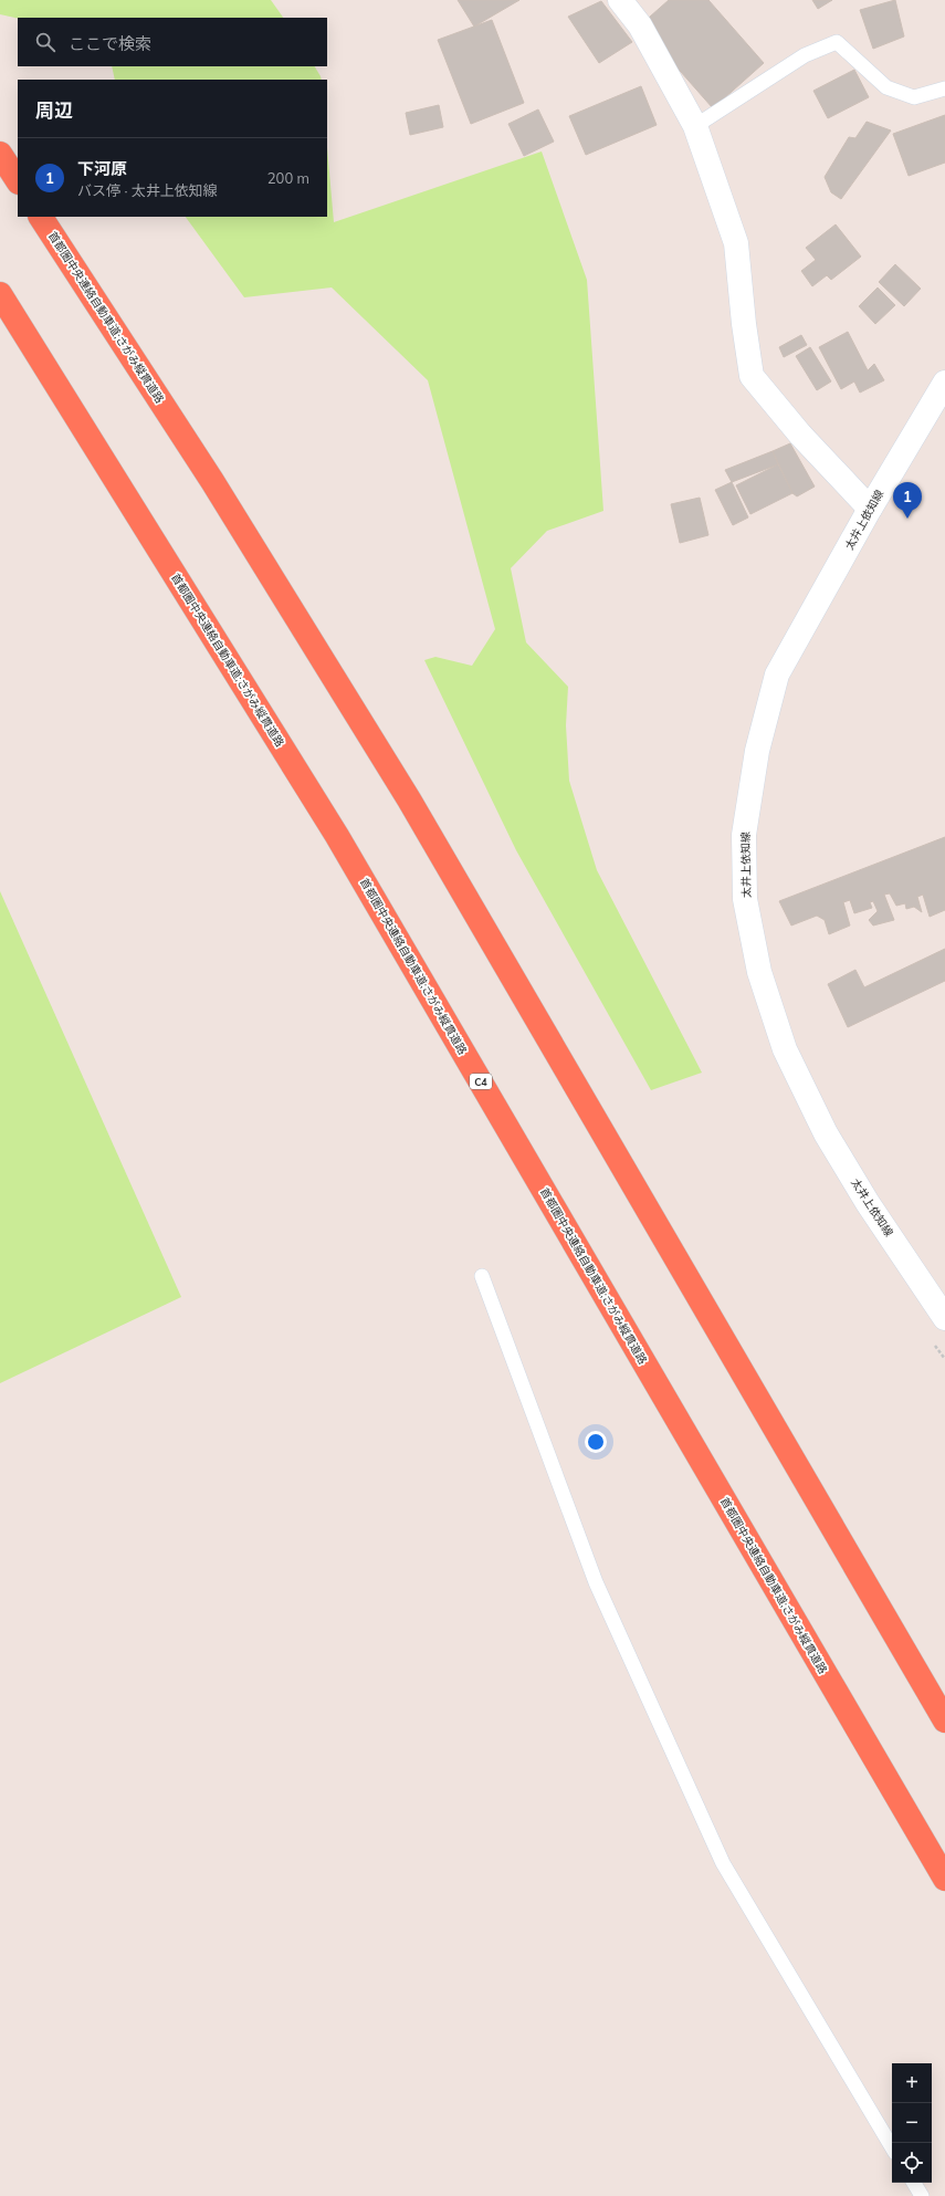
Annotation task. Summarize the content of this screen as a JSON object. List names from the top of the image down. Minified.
{"streets":{"highway":["首都圏中央連絡自動車道;さがみ縦貫道路","C4"],"main road":["太井上依知線"]},"page":{"search":"ここで検索","heading":"周辺","list":[{"mark":"1","name":"下河原","note":"バス停 · 太井上依知線","value":"200 m"}],"pins":"1","map_buttons":["+","−"]}}
